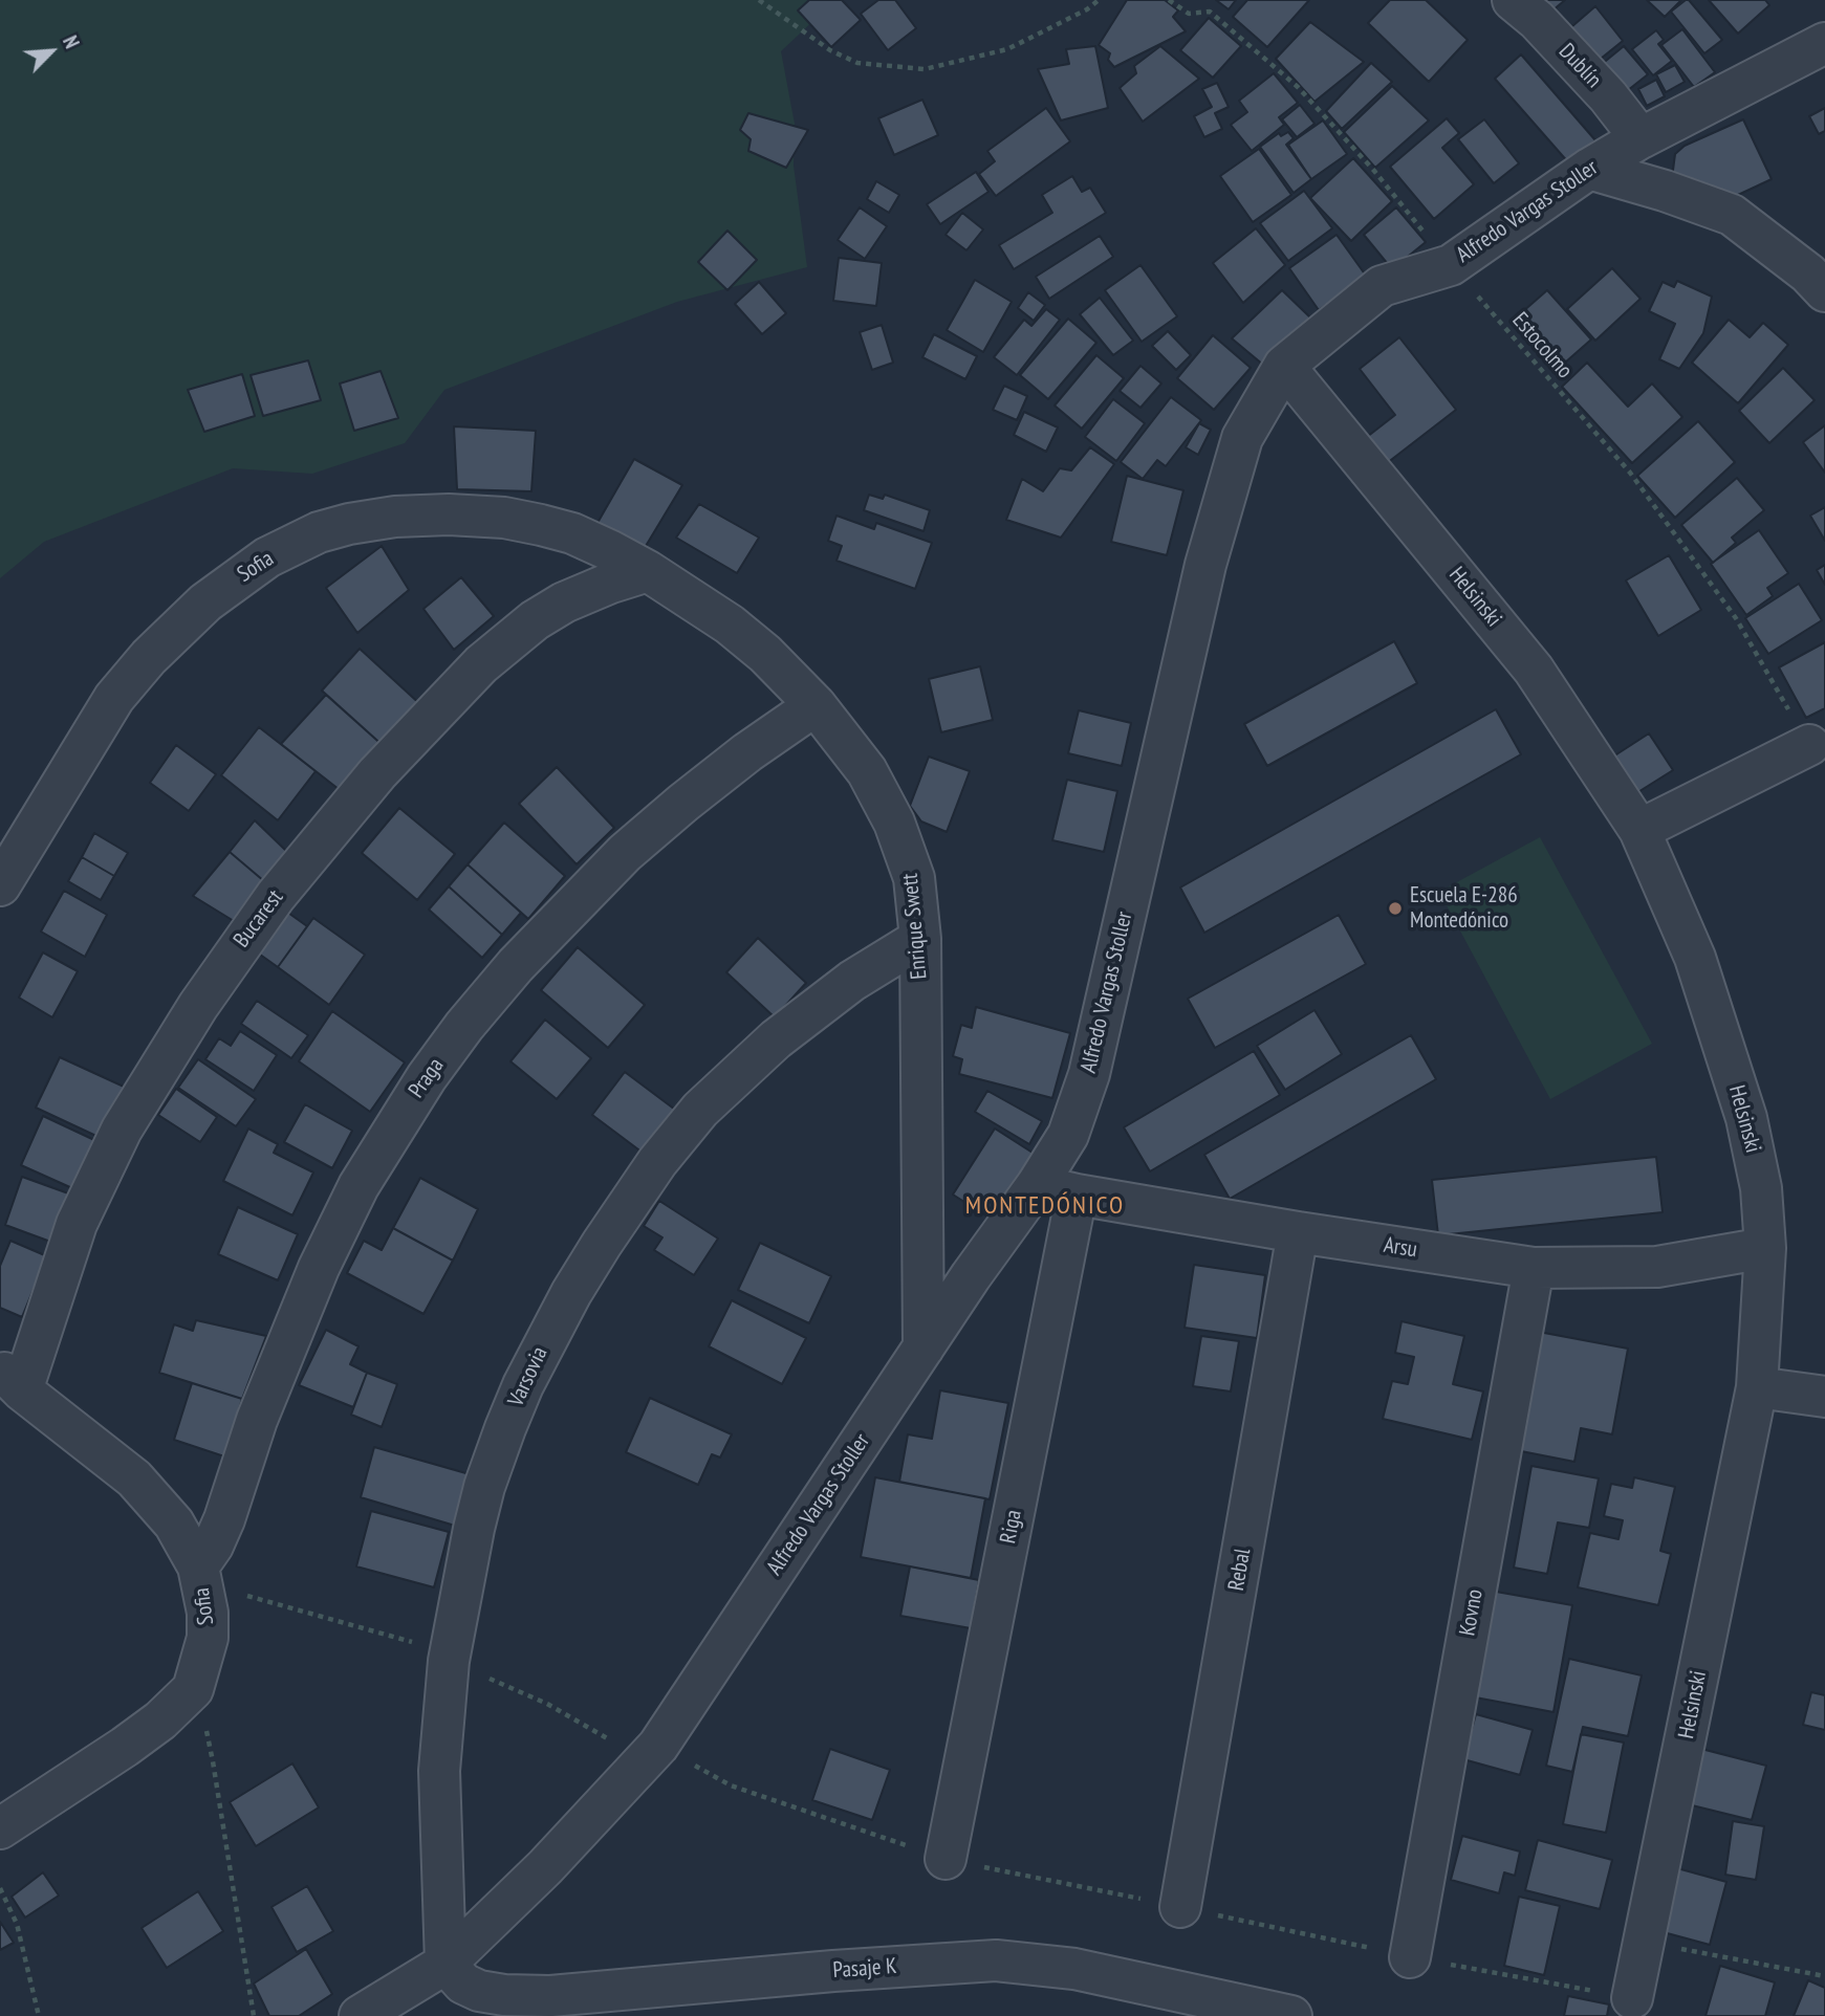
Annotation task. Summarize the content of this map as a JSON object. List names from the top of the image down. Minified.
{"streets":{"street":["Dublín","Alfredo Vargas Stoller","Sofia","Helsinski","Bucarest","Enrique Swett","Praga","Arsu","Varsovia","Riga","Rebal","Kovno","Pasaje K"],"path":["Estocolmo"]},"crossings":[["Dublín","Alfredo Vargas Stoller"],["Alfredo Vargas Stoller","Estocolmo"],["Alfredo Vargas Stoller","Helsinski"],["Alfredo Vargas Stoller","Enrique Swett"],["Alfredo Vargas Stoller","Arsu"],["Alfredo Vargas Stoller","Varsovia"],["Alfredo Vargas Stoller","Pasaje K"],["Sofia","Bucarest"],["Sofia","Enrique Swett"],["Sofia","Praga"],["Helsinski","Arsu"],["Bucarest","Enrique Swett"],["Enrique Swett","Praga"],["Enrique Swett","Varsovia"],["Arsu","Riga"],["Arsu","Rebal"],["Arsu","Kovno"],["Varsovia","Pasaje K"]],"districts":["MONTEDÓNICO"],"places":["Escuela E-286 Montedónico"],"north":"top right"}
